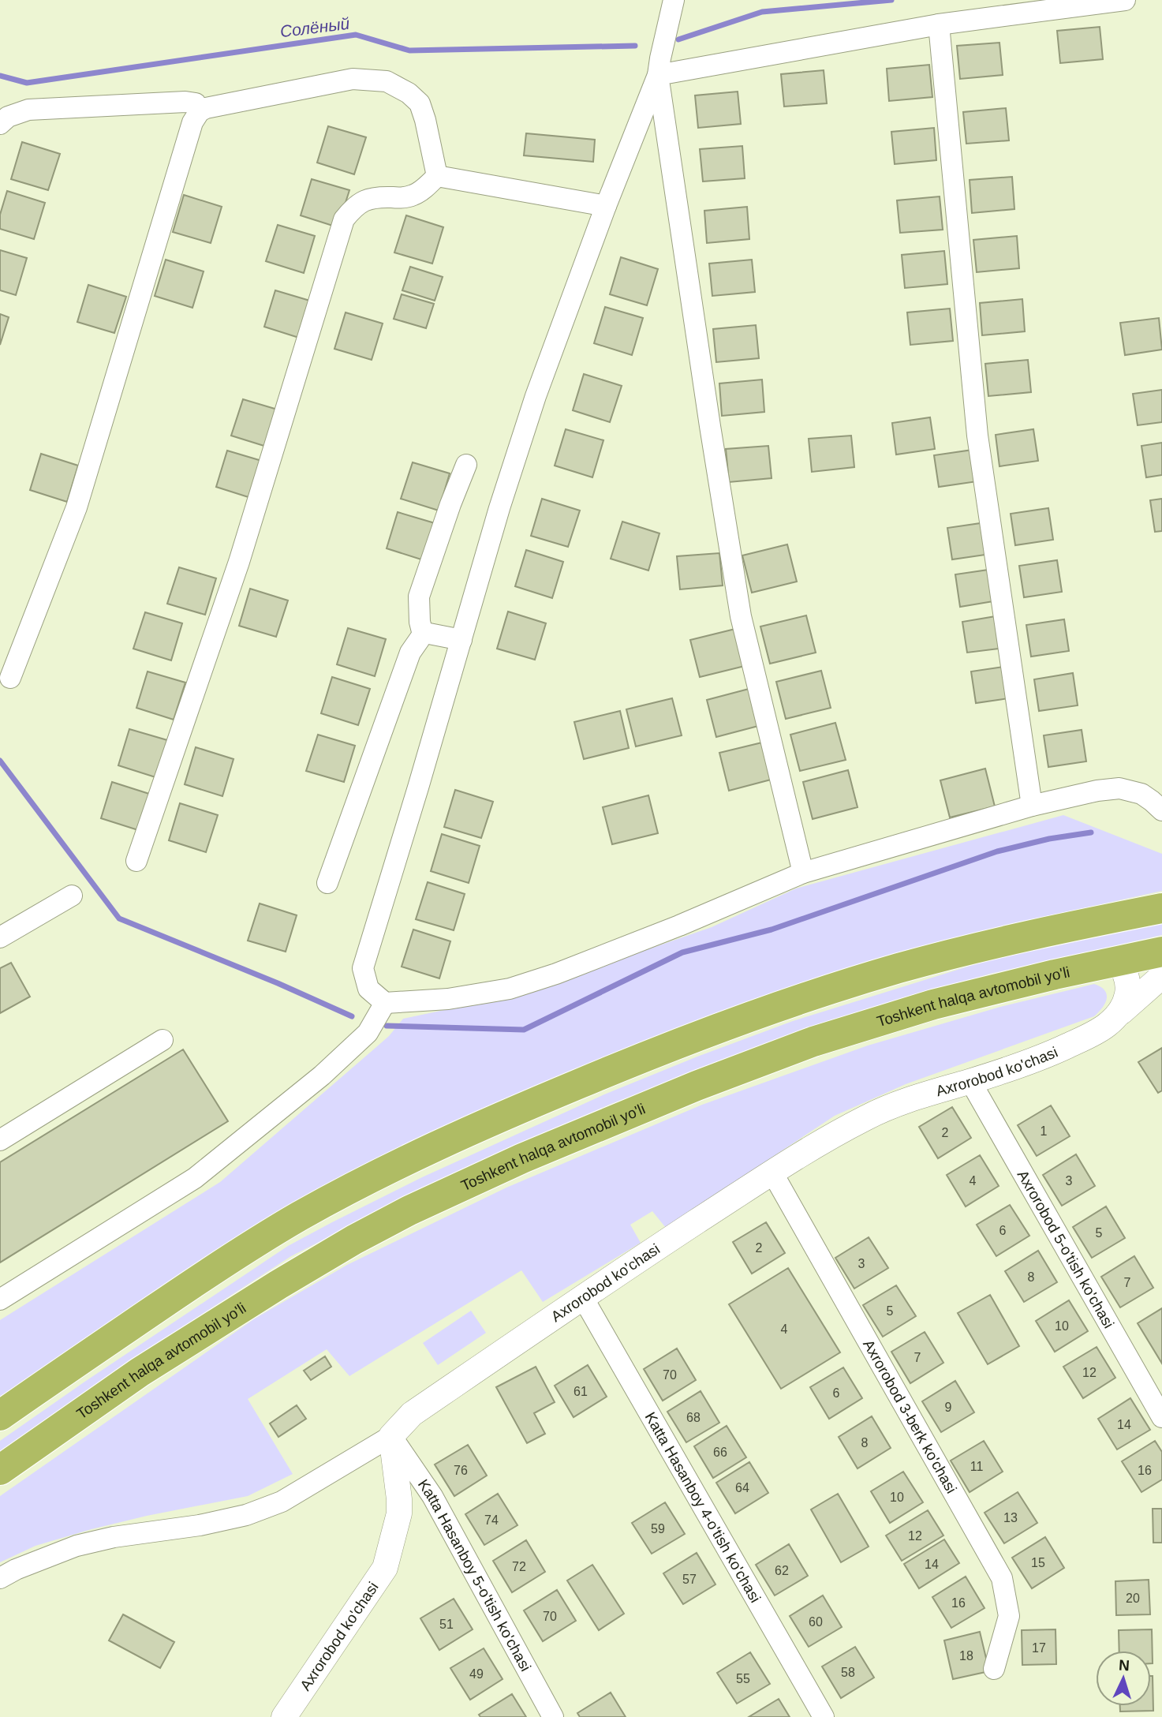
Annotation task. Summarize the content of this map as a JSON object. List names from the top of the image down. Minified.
{"streets":{"highway":["Toshkent halqa avtomobil yo'li"],"street":["Axrorobod ko'chasi","Axrorobod 5-o'tish ko'chasi","Axrorobod 3-berk ko'chasi","Katta Hasanboy 4-o'tish ko'chasi","Katta Hasanboy 5-o'tish ko'chasi"]},"crossings":[["Toshkent halqa avtomobil yo'li","Axrorobod ko'chasi"],["Axrorobod ko'chasi","Axrorobod 5-o'tish ko'chasi"],["Axrorobod ko'chasi","Axrorobod 3-berk ko'chasi"],["Axrorobod ko'chasi","Katta Hasanboy 4-o'tish ko'chasi"],["Axrorobod ko'chasi","Katta Hasanboy 5-o'tish ko'chasi"]],"water":["Солёный"],"house_numbers":["1","2","4","3","6","5","2","3","8","7","5","10","4","7","12","70","61","6","9","68","14","8","66","11","76","16","64","10","13","74","59","12","15","14","72","62","57","20","16","70","60","51","17","18","58","49","55"],"north":"top"}
